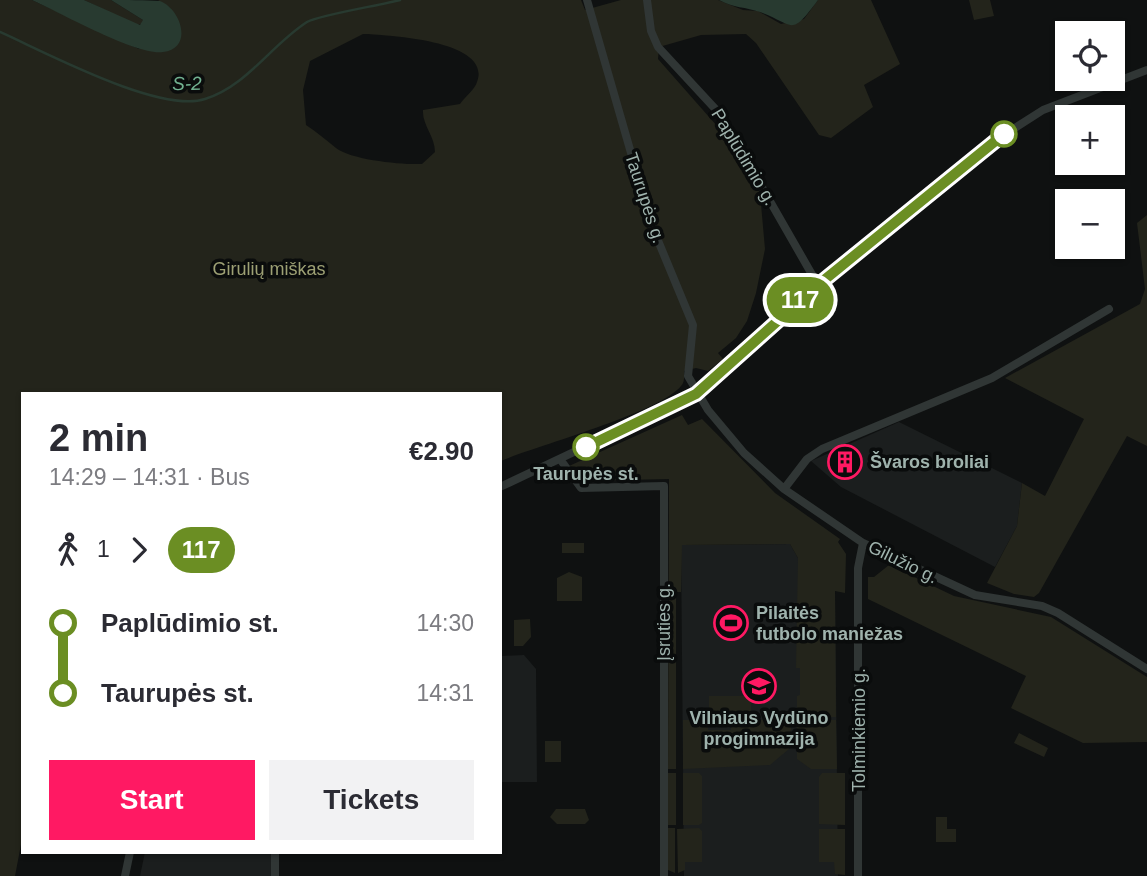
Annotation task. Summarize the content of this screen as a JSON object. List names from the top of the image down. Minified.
{"streets":{"street":["Paplūdimio g.","Taurupės g.","Gilužio g.","Įsruties g.","Tolminkiemio g."]},"crossings":[["Taurupės g.","Gilužio g."],["Gilužio g.","Tolminkiemio g."]],"water":["S-2"],"parks":["Girulių miškas"],"places":{"other":["Taurupės st."],"building":["Švaros broliai"],"sports":["Pilaitės futbolo maniežas"],"school or university":["Vilniaus Vydūno progimnazija"]},"lines":["bus line 117"],"page":{"on_map":"117","map_buttons":["+","−"],"heading":["2 min","14:29 – 14:31 · Bus","€2.90"],"legs":["1","117"],"list":[{"name":"Paplūdimio st.","value":"14:30"},{"name":"Taurupės st.","value":"14:31"}],"buttons":["Start","Tickets"]}}
